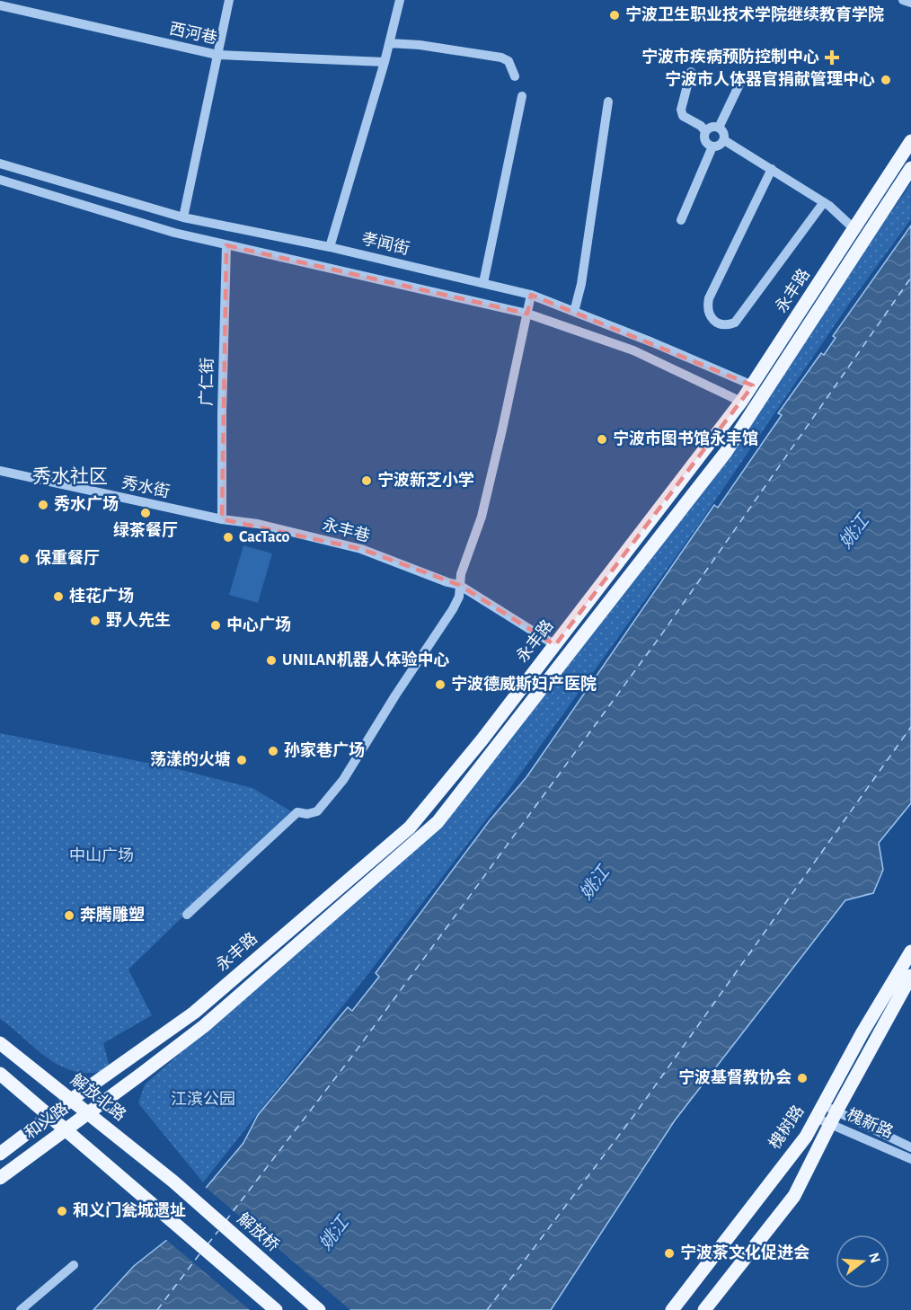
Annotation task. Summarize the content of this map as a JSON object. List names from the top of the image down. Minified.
{"streets":{"main road":["永丰路","解放北路","和义路","槐树路","解放桥"],"street":["西河巷","孝闻街","广仁街","秀水街","永丰巷","槐新路"]},"crossings":[["孝闻街","永丰路"],["永丰路","永丰巷"],["永丰路","解放北路"],["永丰路","和义路"],["广仁街","秀水街"],["广仁街","永丰巷"],["秀水街","永丰巷"],["解放北路","和义路"],["解放北路","解放桥"],["槐新路","槐树路"]],"districts":["秀水社区"],"water":["姚江"],"parks":["中山广场","江滨公园"],"places":{"other":["宁波卫生职业技术学院继续教育学院","宁波市人体器官捐献管理中心","宁波市图书馆永丰馆","宁波新芝小学","秀水广场","绿茶餐厅","CacTaco","保重餐厅","桂花广场","野人先生","中心广场","UNILAN机器人体验中心","宁波德威斯妇产医院","孙家巷广场","荡漾的火塘","奔腾雕塑","宁波基督教协会","和义门瓮城遗址","宁波茶文化促进会"],"health":["宁波市疾病预防控制中心"]},"north":"right"}
